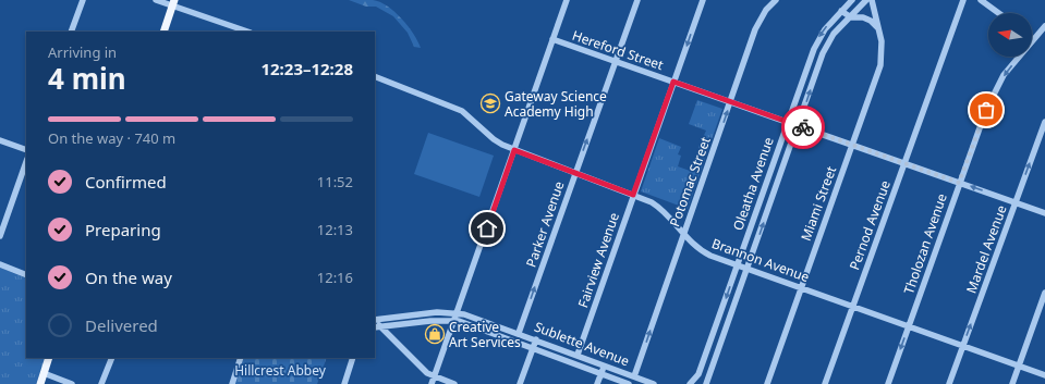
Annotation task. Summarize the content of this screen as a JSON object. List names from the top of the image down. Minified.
{"streets":{"street":["Hereford Street","Potomac Street","Oleatha Avenue","Miami Street","Parker Avenue","Pernod Avenue","Tholozan Avenue","Mardel Avenue","Fairview Avenue","Brannon Avenue","Sublette Avenue"]},"crossings":[["Hereford Street","Potomac Street"],["Hereford Street","Oleatha Avenue"],["Hereford Street","Miami Street"],["Hereford Street","Parker Avenue"],["Hereford Street","Pernod Avenue"],["Hereford Street","Tholozan Avenue"],["Hereford Street","Mardel Avenue"],["Hereford Street","Fairview Avenue"],["Potomac Street","Brannon Avenue"],["Potomac Street","Sublette Avenue"],["Oleatha Avenue","Brannon Avenue"],["Miami Street","Brannon Avenue"],["Parker Avenue","Brannon Avenue"],["Parker Avenue","Sublette Avenue"],["Pernod Avenue","Brannon Avenue"],["Tholozan Avenue","Brannon Avenue"],["Mardel Avenue","Brannon Avenue"],["Fairview Avenue","Brannon Avenue"],["Fairview Avenue","Sublette Avenue"]],"one_way":["Potomac Street","Parker Avenue","Tholozan Avenue","Mardel Avenue"],"parks":["Hillcrest Abbey"],"places":{"school or university":["Gateway Science Academy High"],"shop":["Creative Art Services"]},"north":"left","page":{"heading":["4 min","Arriving in","12:23–12:28"],"bar":"On the way · 740 m","list":[["Confirmed","11:52"],["Preparing","12:13"],["On the way","12:16"],"Delivered"]}}
